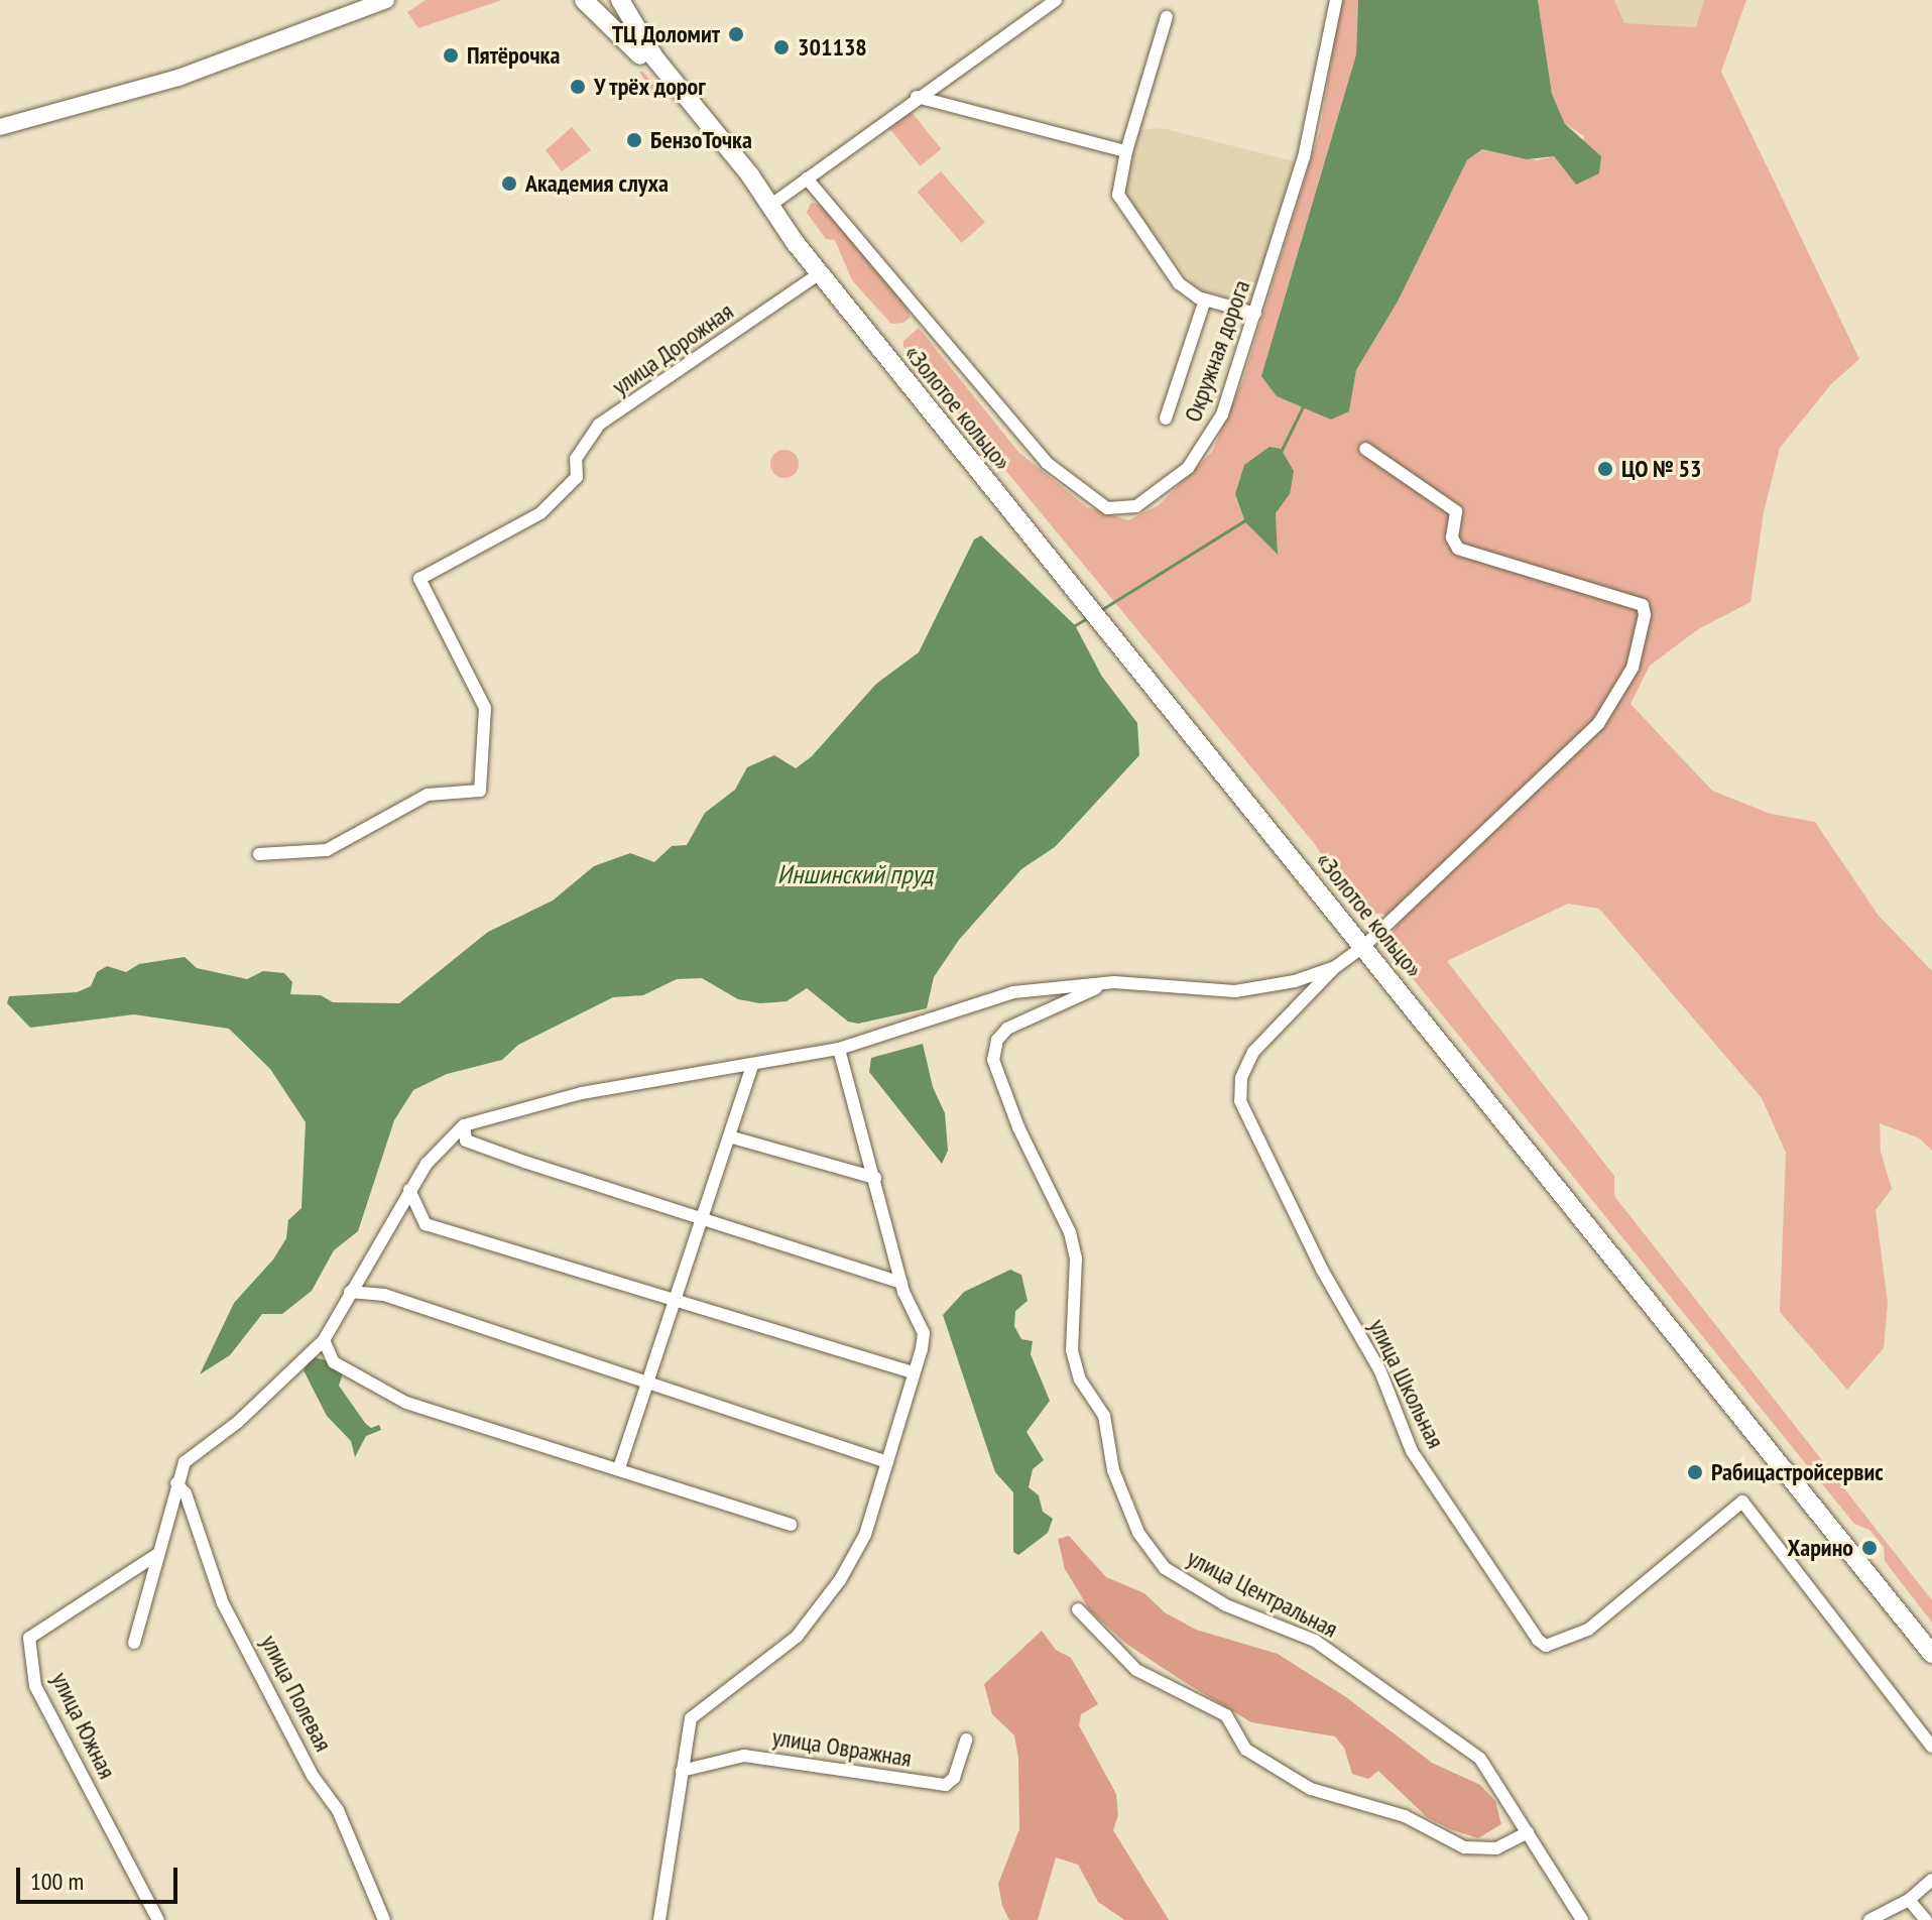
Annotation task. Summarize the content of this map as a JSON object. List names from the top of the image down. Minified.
{"streets":{"highway":["«Золотое кольцо»"],"street":["улица Дорожная","Окружная дорога","улица Школьная","улица Центральная","улица Полевая","улица Южная","улица Овражная"]},"crossings":[["улица Дорожная","«Золотое кольцо»"]],"water":["Иншинский пруд"],"places":["ТЦ Доломит","301138","Пятёрочка","У трёх дорог","БензоТочка","Академия слуха","ЦО № 53","Рабицастройсервис","Харино"],"scale_bar":"100 m"}
